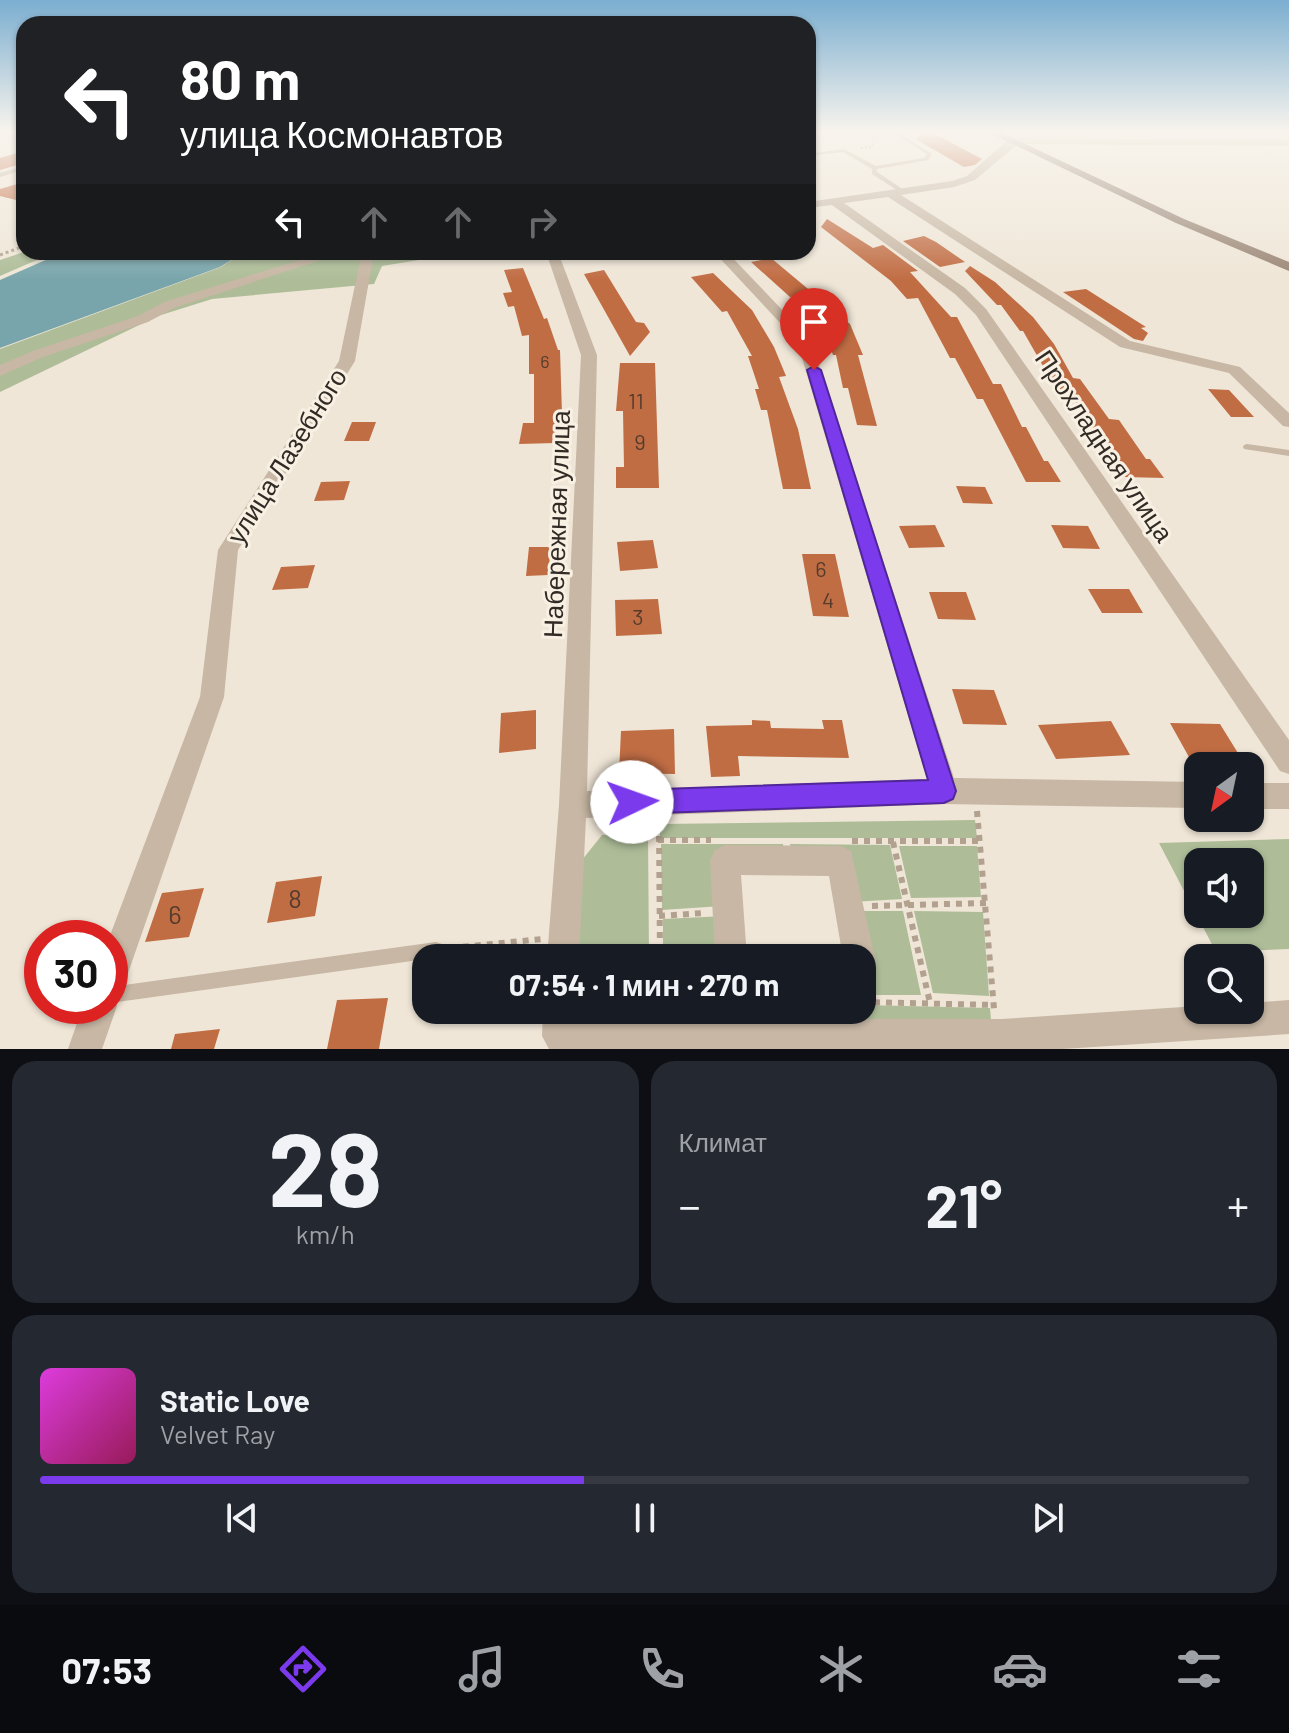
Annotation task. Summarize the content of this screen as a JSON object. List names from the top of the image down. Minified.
{"streets":{"street":["Прохладная улица","улица Лазебного","Набережная улица"]},"house_numbers":["6","11","9","6","4","3","8","6"],"north":"bottom left","page":{"turn":["80 m","улица Космонавтов"],"limit":"30","trip":"07:54 · 1 мин · 270 m","tile":[["28","km/h"],"Климат"],"heat":["−","21°","+"],"song":["Static Love","Velvet Ray"],"tabs":"07:53"}}
